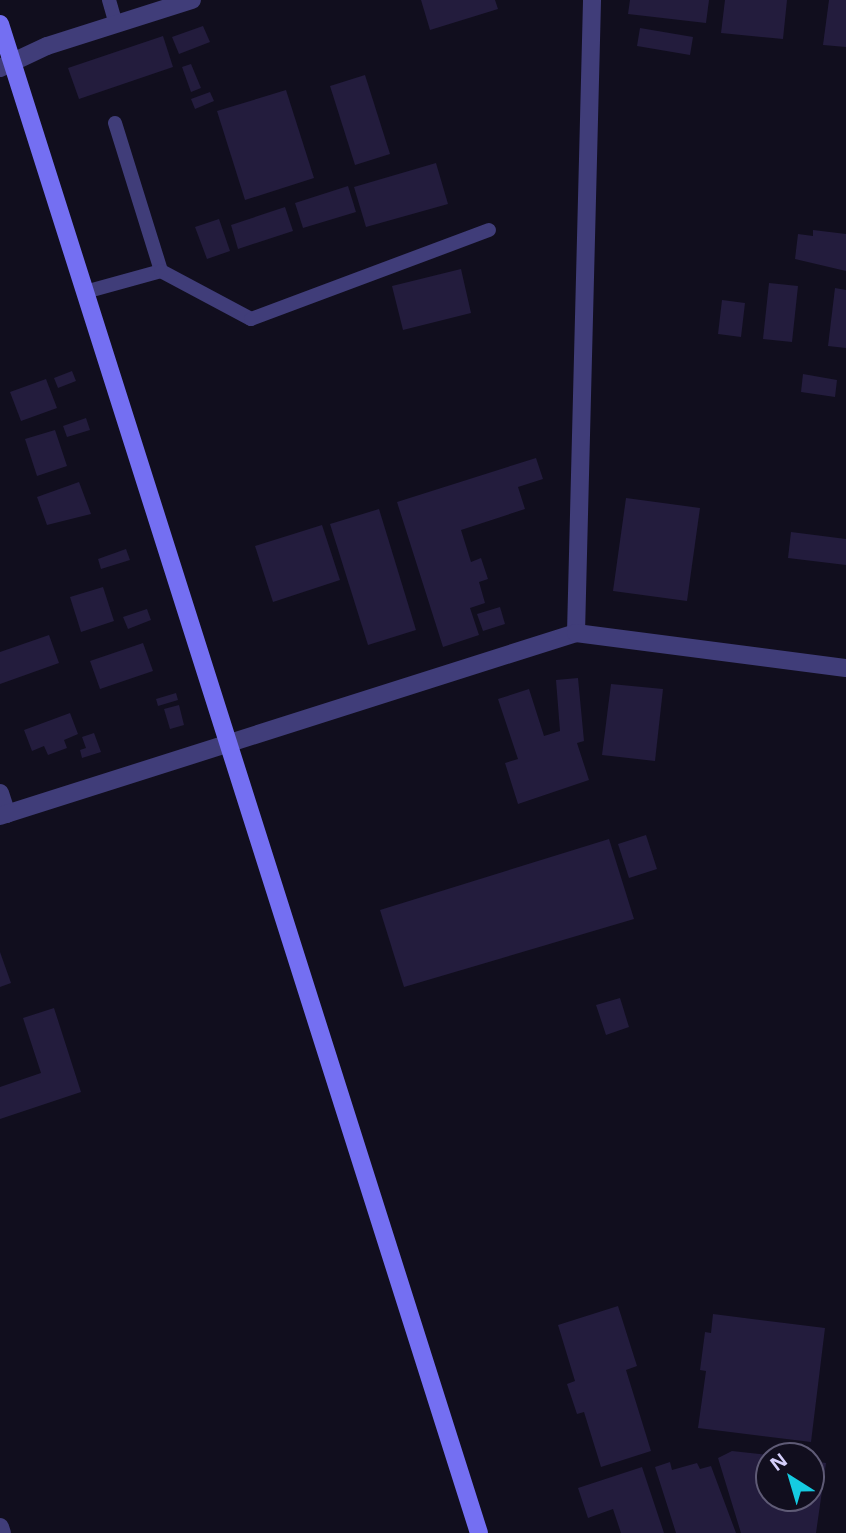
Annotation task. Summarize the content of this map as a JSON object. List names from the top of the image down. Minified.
{"north":"top left"}
